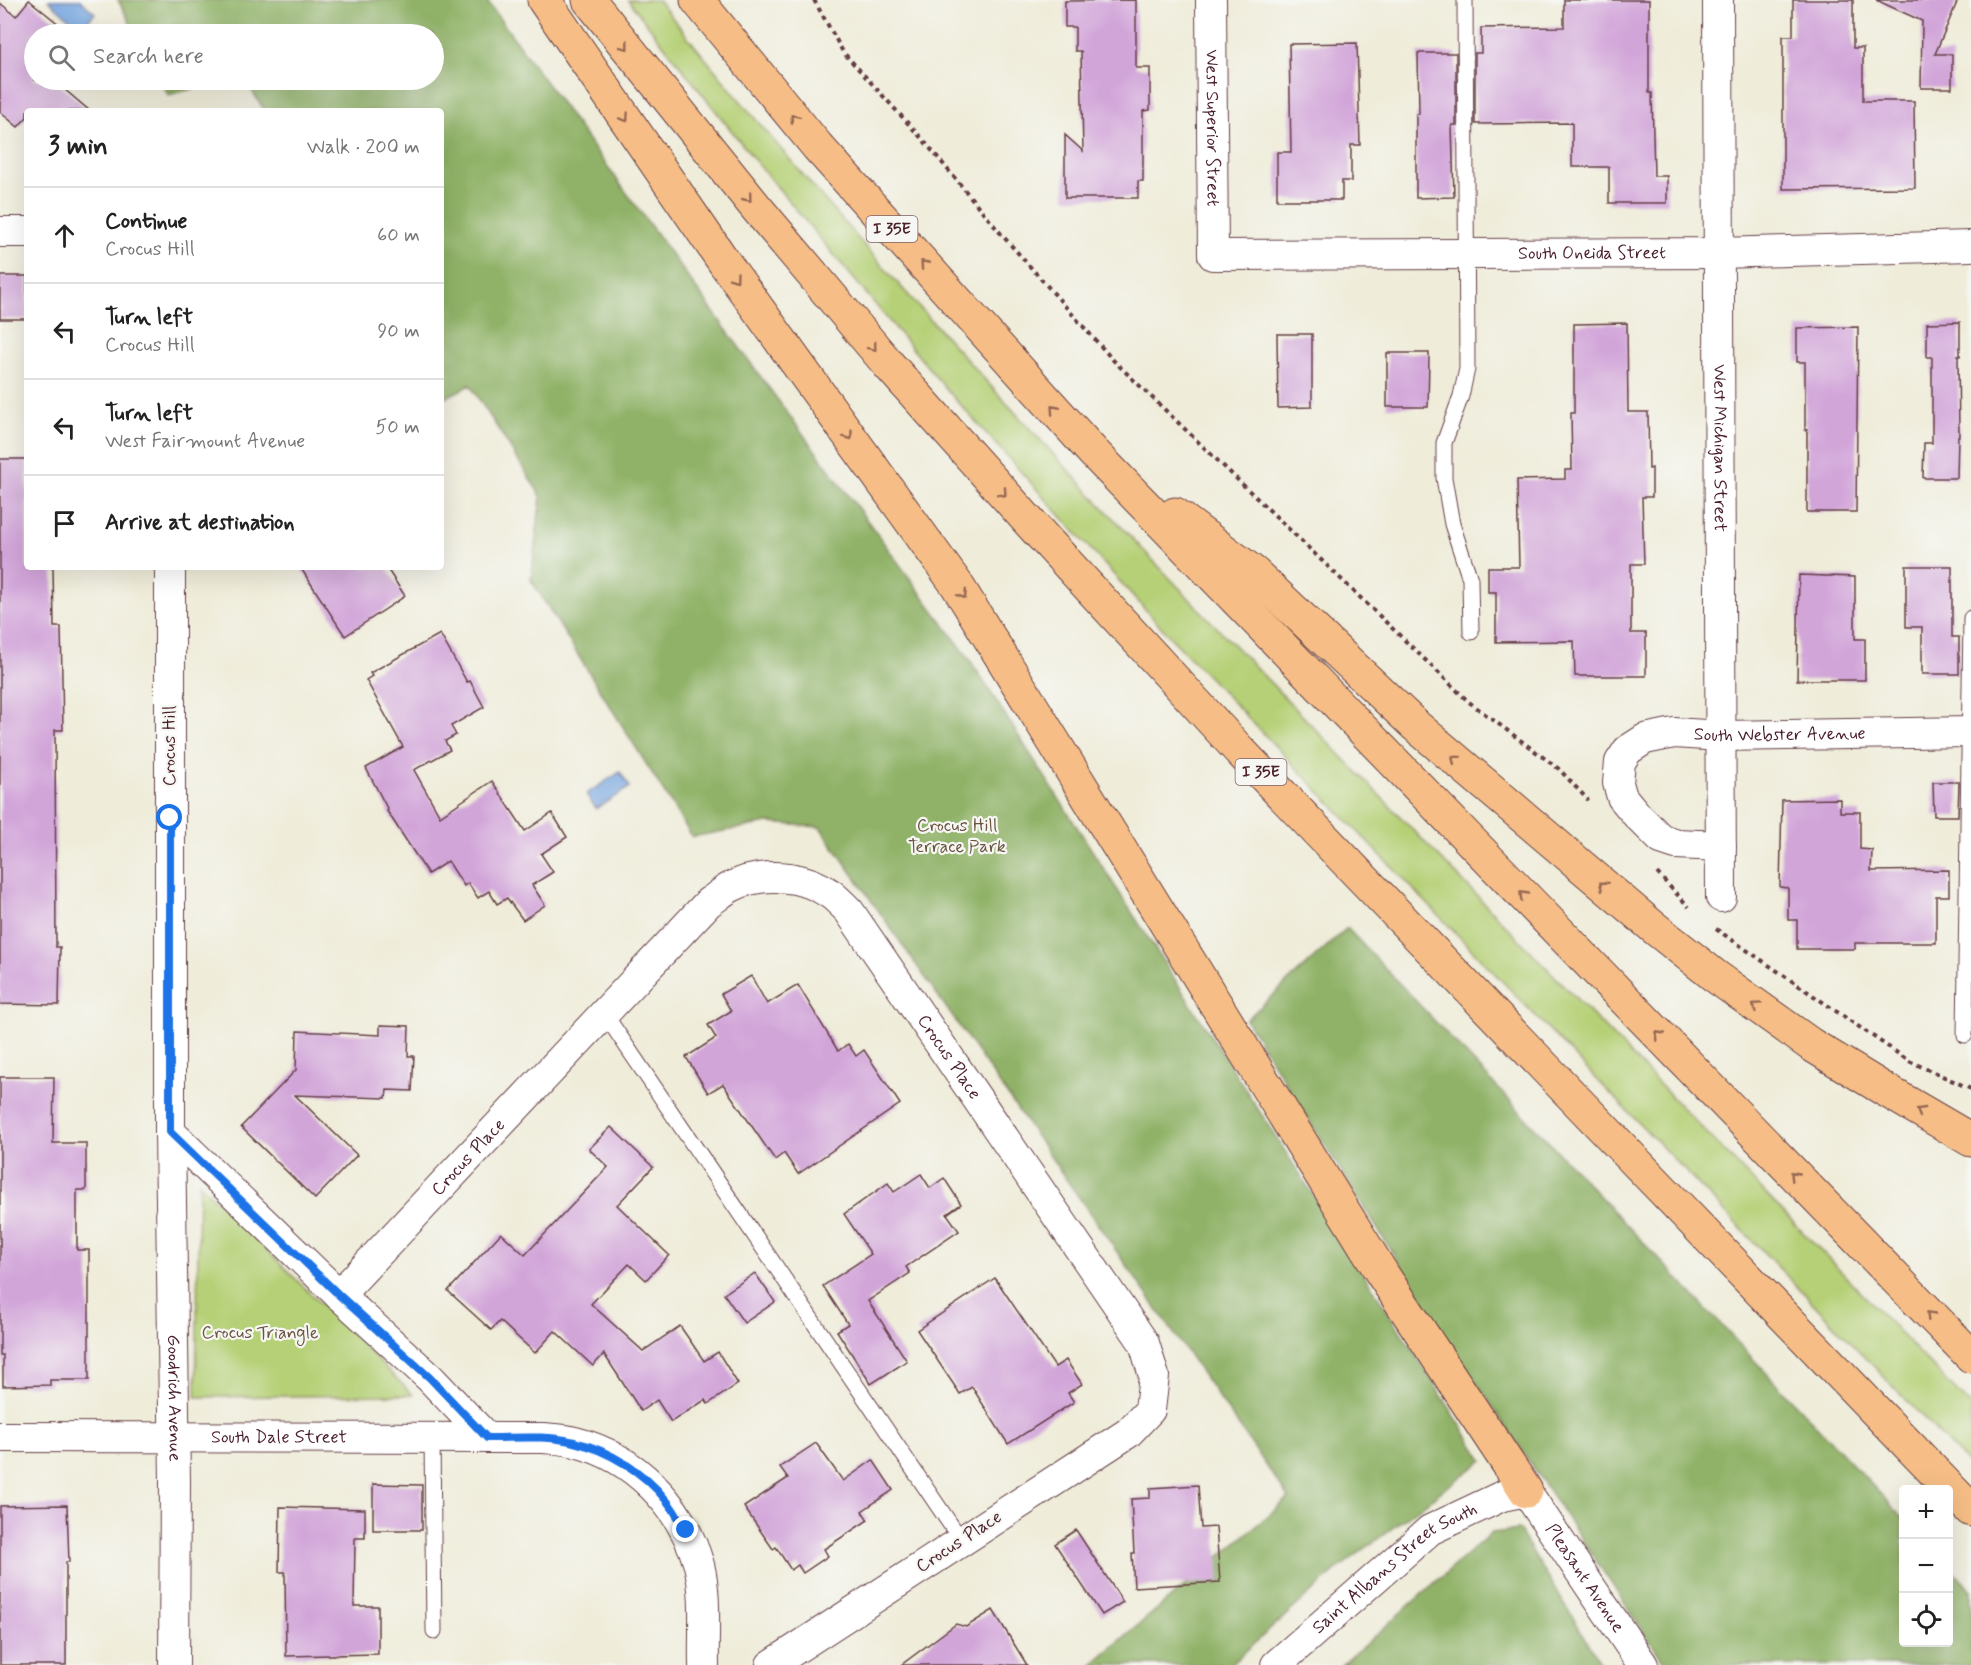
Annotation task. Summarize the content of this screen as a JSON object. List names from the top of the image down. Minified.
{"streets":{"highway":["I 35E"],"street":["West Superior Street","South Oneida Street","West Michigan Street","South Webster Avenue","Crocus Hill","Crocus Place","Goodrich Avenue","South Dale Street","Saint Albans Street South","Pleasant Avenue"]},"crossings":[["West Superior Street","South Oneida Street"],["South Oneida Street","West Michigan Street"],["West Michigan Street","South Webster Avenue"],["Crocus Hill","Goodrich Avenue"],["Goodrich Avenue","South Dale Street"],["Saint Albans Street South","Pleasant Avenue"]],"parks":["Crocus Hill Terrace Park","Crocus Triangle"],"page":{"search":"Search here","heading":["3 min","Walk · 200 m"],"list":[["Continue","Crocus Hill","60 m"],["Turn left","Crocus Hill","90 m"],["Turn left","West Fairmount Avenue","50 m"],"Arrive at destination"],"map_buttons":["+","−"]}}
